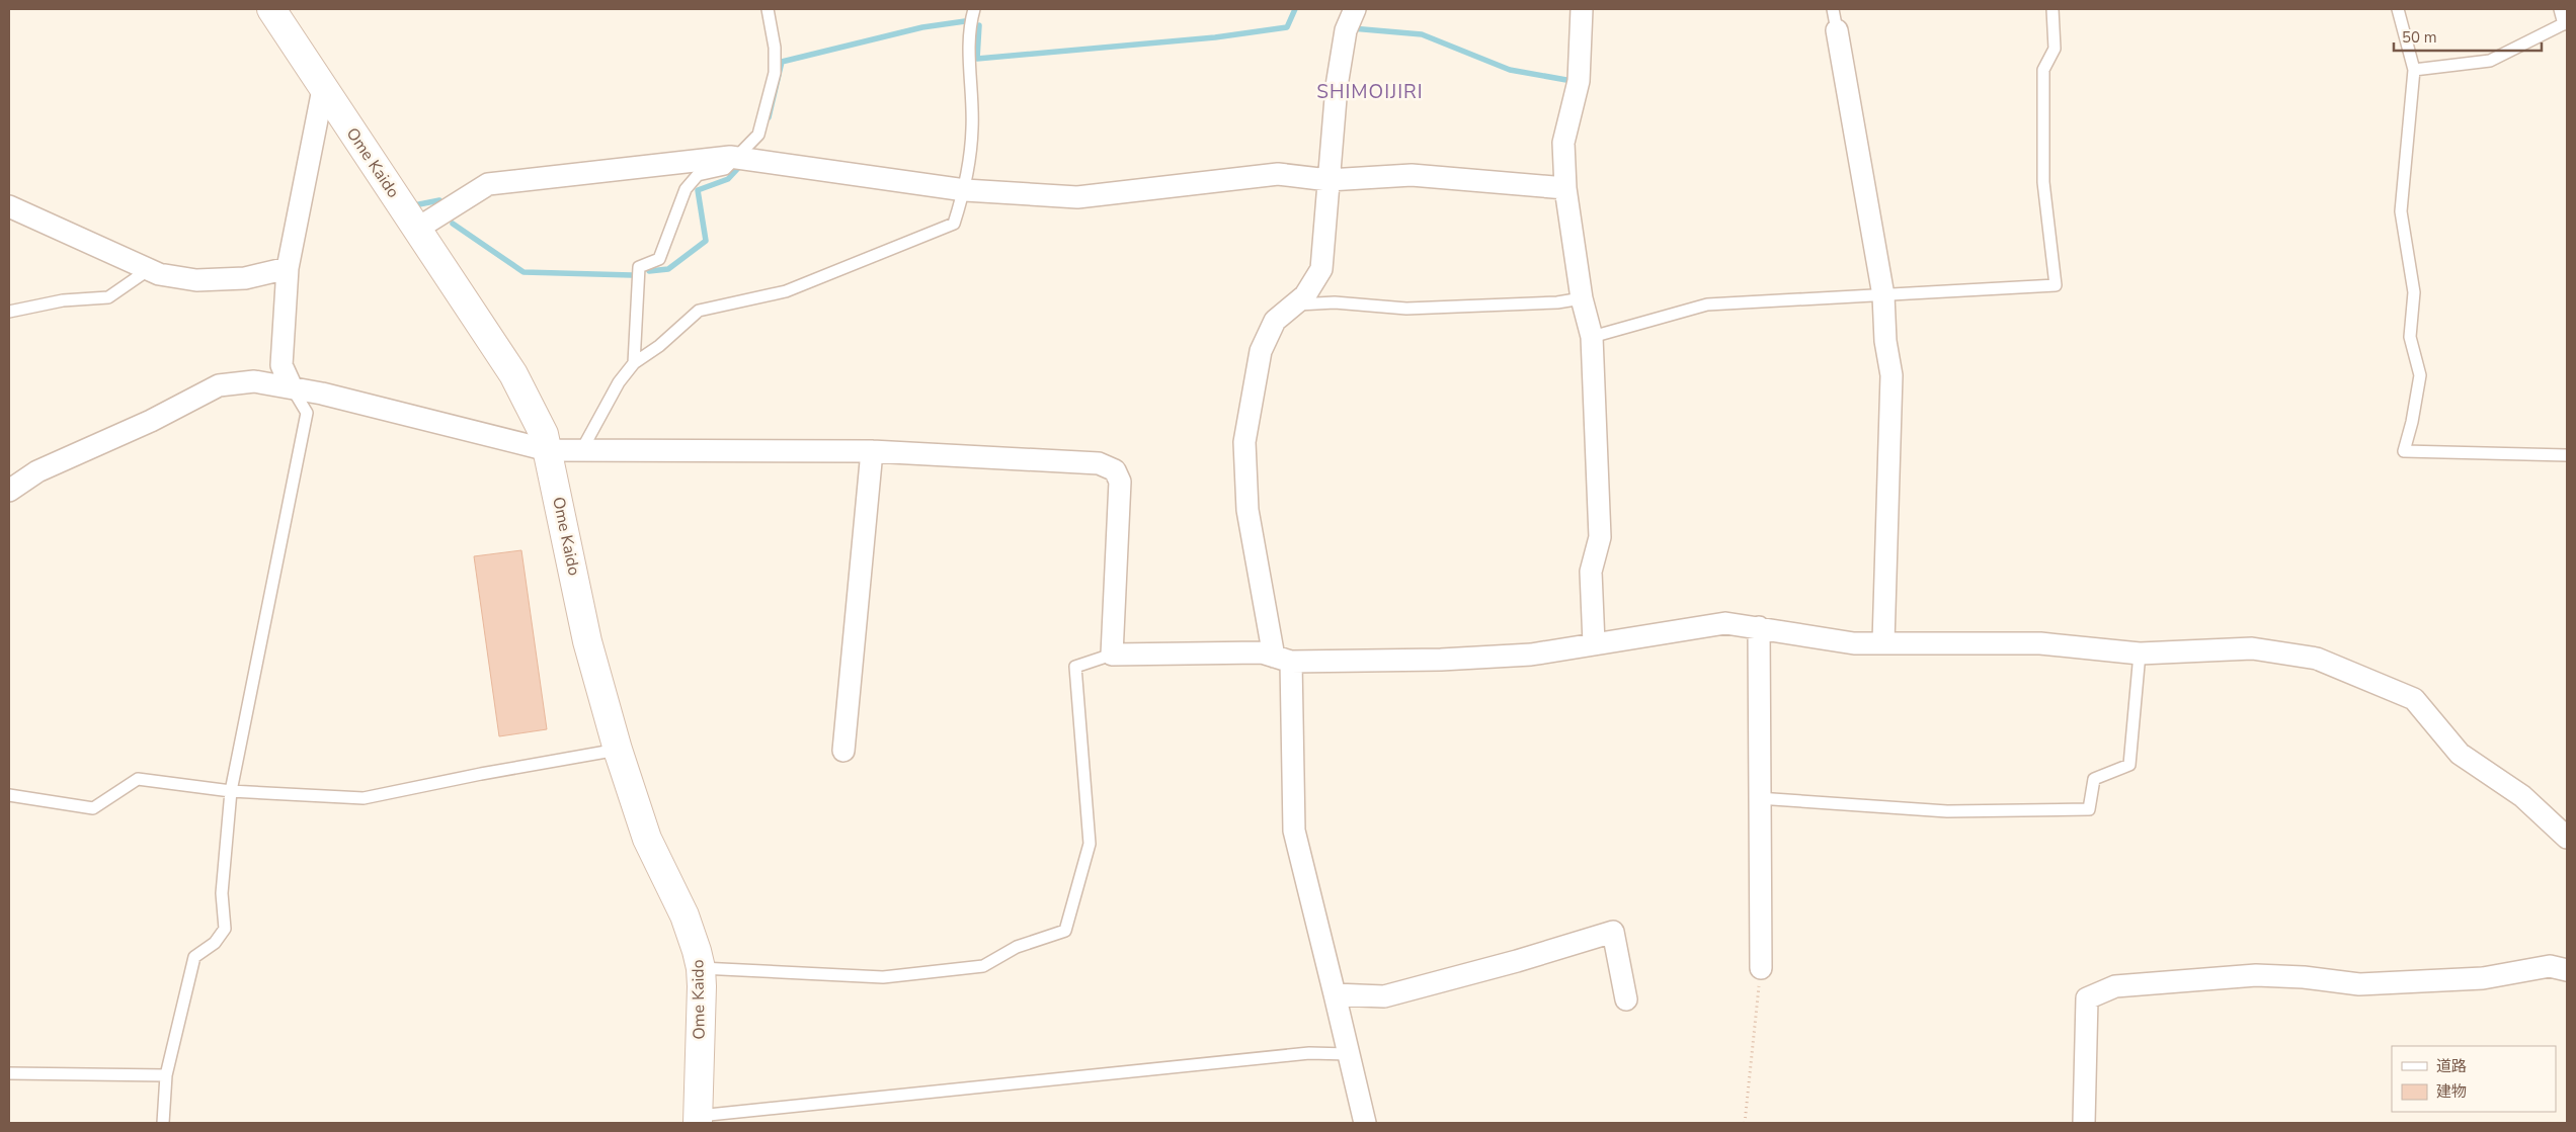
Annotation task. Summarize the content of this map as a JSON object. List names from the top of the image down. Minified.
{"streets":{"main road":["Ome Kaido"]},"districts":["SHIMOIJIRI"],"legend":["道路","建物"],"scale_bar":"50 m"}
